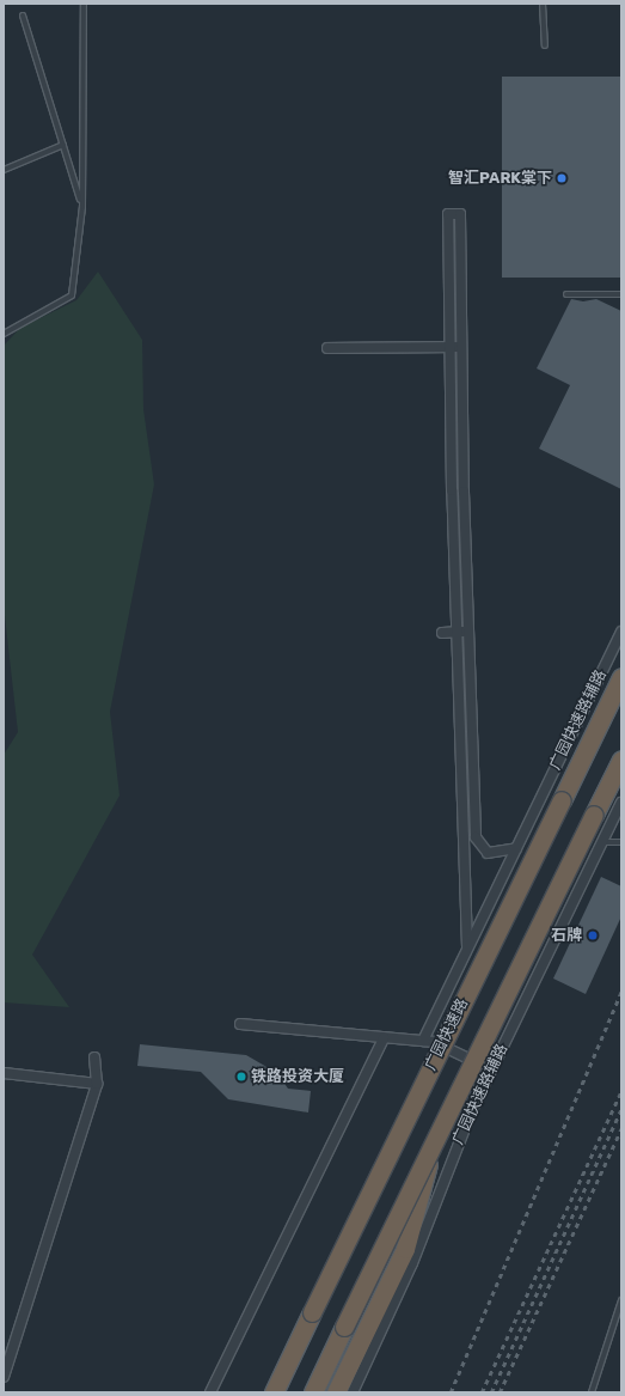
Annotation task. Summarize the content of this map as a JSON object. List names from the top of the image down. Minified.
{"streets":{"highway":["广园快速路"],"street":["广园快速路辅路"]},"places":["智汇PARK棠下","石牌","铁路投资大厦"]}
